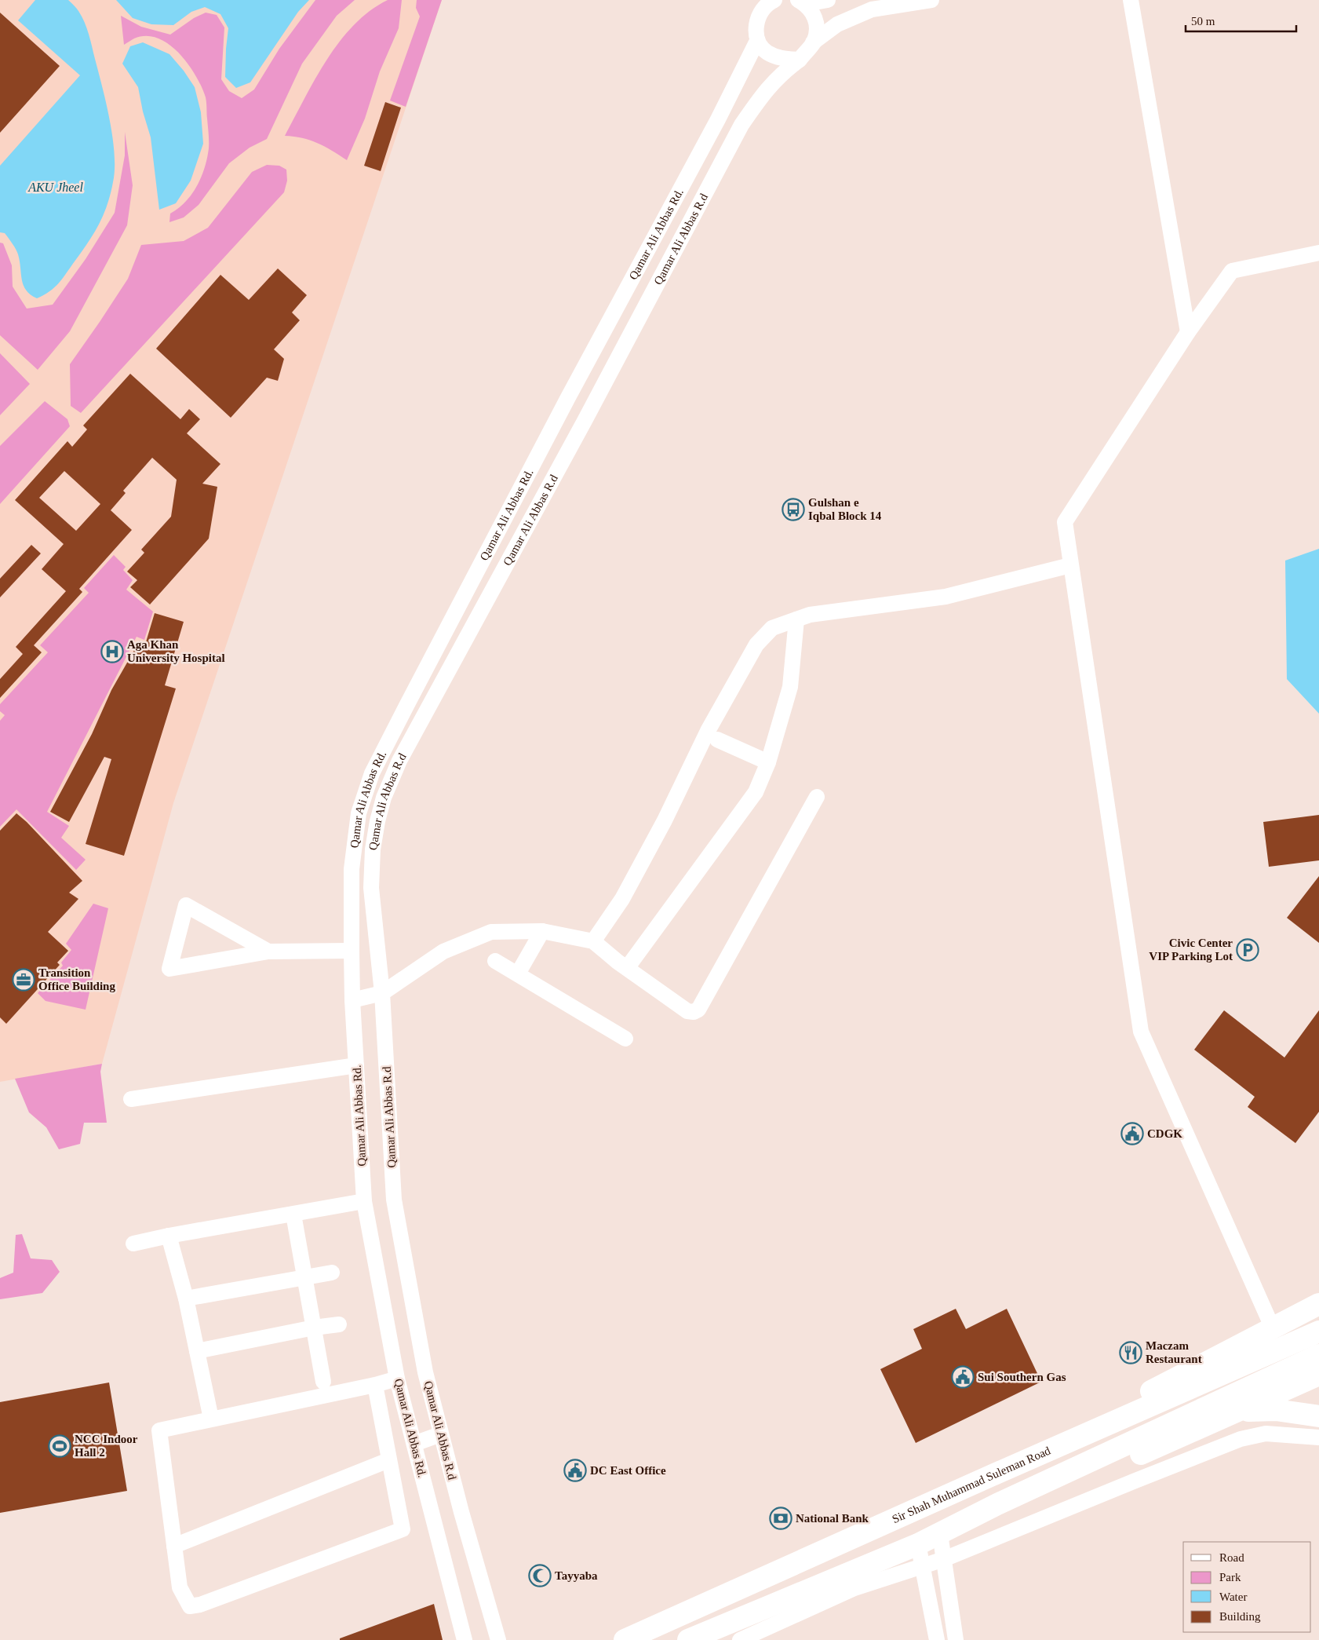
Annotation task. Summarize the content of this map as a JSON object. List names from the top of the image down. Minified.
{"streets":{"highway":["Sir Shah Muhammad Suleman Road"],"street":["Qamar Ali Abbas Rd.","Qamar Ali Abbas R.d"]},"water":["AKU Jheel"],"places":{"bus stop":["Gulshan e Iqbal Block 14"],"hospital":["Aga Khan University Hospital"],"parking":["Civic Center VIP Parking Lot"],"office":["Transition Office Building"],"public building":["CDGK","Sui Southern Gas","DC East Office"],"restaurant":["Maczam Restaurant"],"sports":["NCC Indoor Hall 2"],"bank":["National Bank"],"mosque":["Tayyaba"]},"legend":["Road","Park","Water","Building"],"scale_bar":"50 m"}
